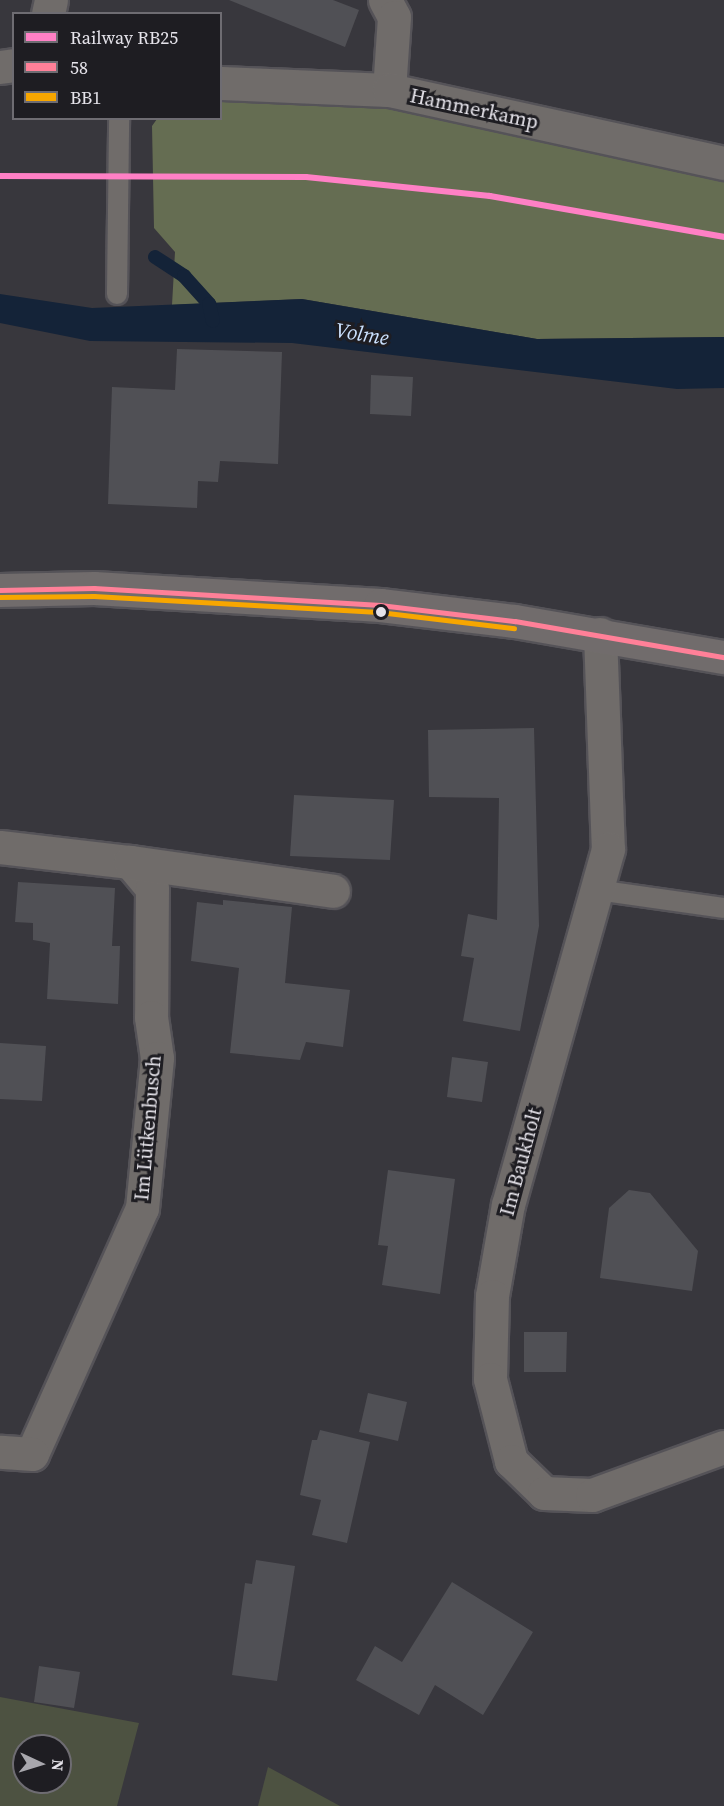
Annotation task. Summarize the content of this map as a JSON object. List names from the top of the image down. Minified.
{"streets":{"street":["Hammerkamp","Im Lütkenbusch","Im Baukholt"]},"water":["Volme"],"lines":["rail line RB25","transit line 58","transit line BB1"],"legend":["Railway RB25","58","BB1"],"north":"right"}
